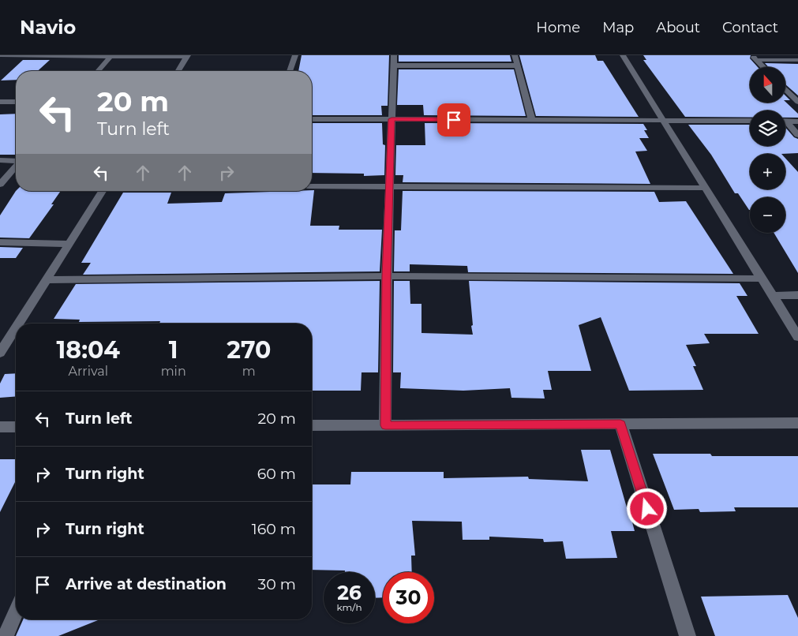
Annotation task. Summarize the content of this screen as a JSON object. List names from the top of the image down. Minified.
{"north":"top","page":{"header":"Navio","nav":["Home","Map","About","Contact"],"map_buttons":["+","−"],"turn":["20 m","Turn left"],"eta":["18:04","Arrival","1","min","270","m"],"list":[{"name":"Turn left","value":"20 m"},{"name":"Turn right","value":"60 m"},{"name":"Turn right","value":"160 m"},{"name":"Arrive at destination","value":"30 m"}],"speed":"26 km/h","limit":"30"}}
